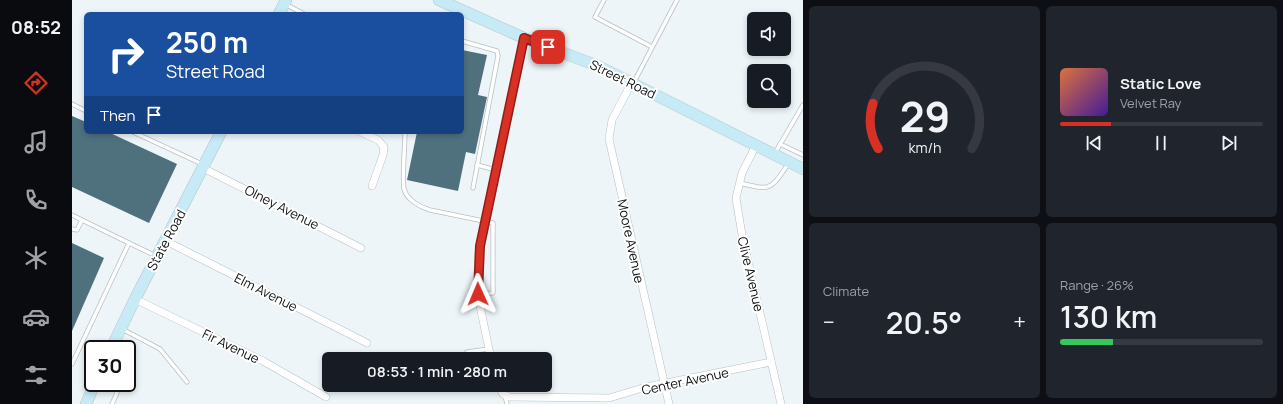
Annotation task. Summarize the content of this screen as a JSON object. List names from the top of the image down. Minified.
{"streets":{"main road":["Street Road","State Road"],"street":["Olney Avenue","Moore Avenue","Clive Avenue","Elm Avenue","Fir Avenue","Center Avenue"]},"crossings":[["Street Road","Moore Avenue"],["Street Road","Clive Avenue"],["Olney Avenue","State Road"],["State Road","Elm Avenue"],["State Road","Fir Avenue"],["Moore Avenue","Center Avenue"],["Clive Avenue","Center Avenue"]],"page":{"tabs":"08:52","turn":["250 m","Street Road"],"song":["Static Love","Velvet Ray"],"then":"Then","tile":["Climate",["Range · 26%","130 km"]],"heat":["−","20.5°","+"],"limit":"30","trip":"08:53 · 1 min · 280 m","gauge":["29","km/h"]}}
